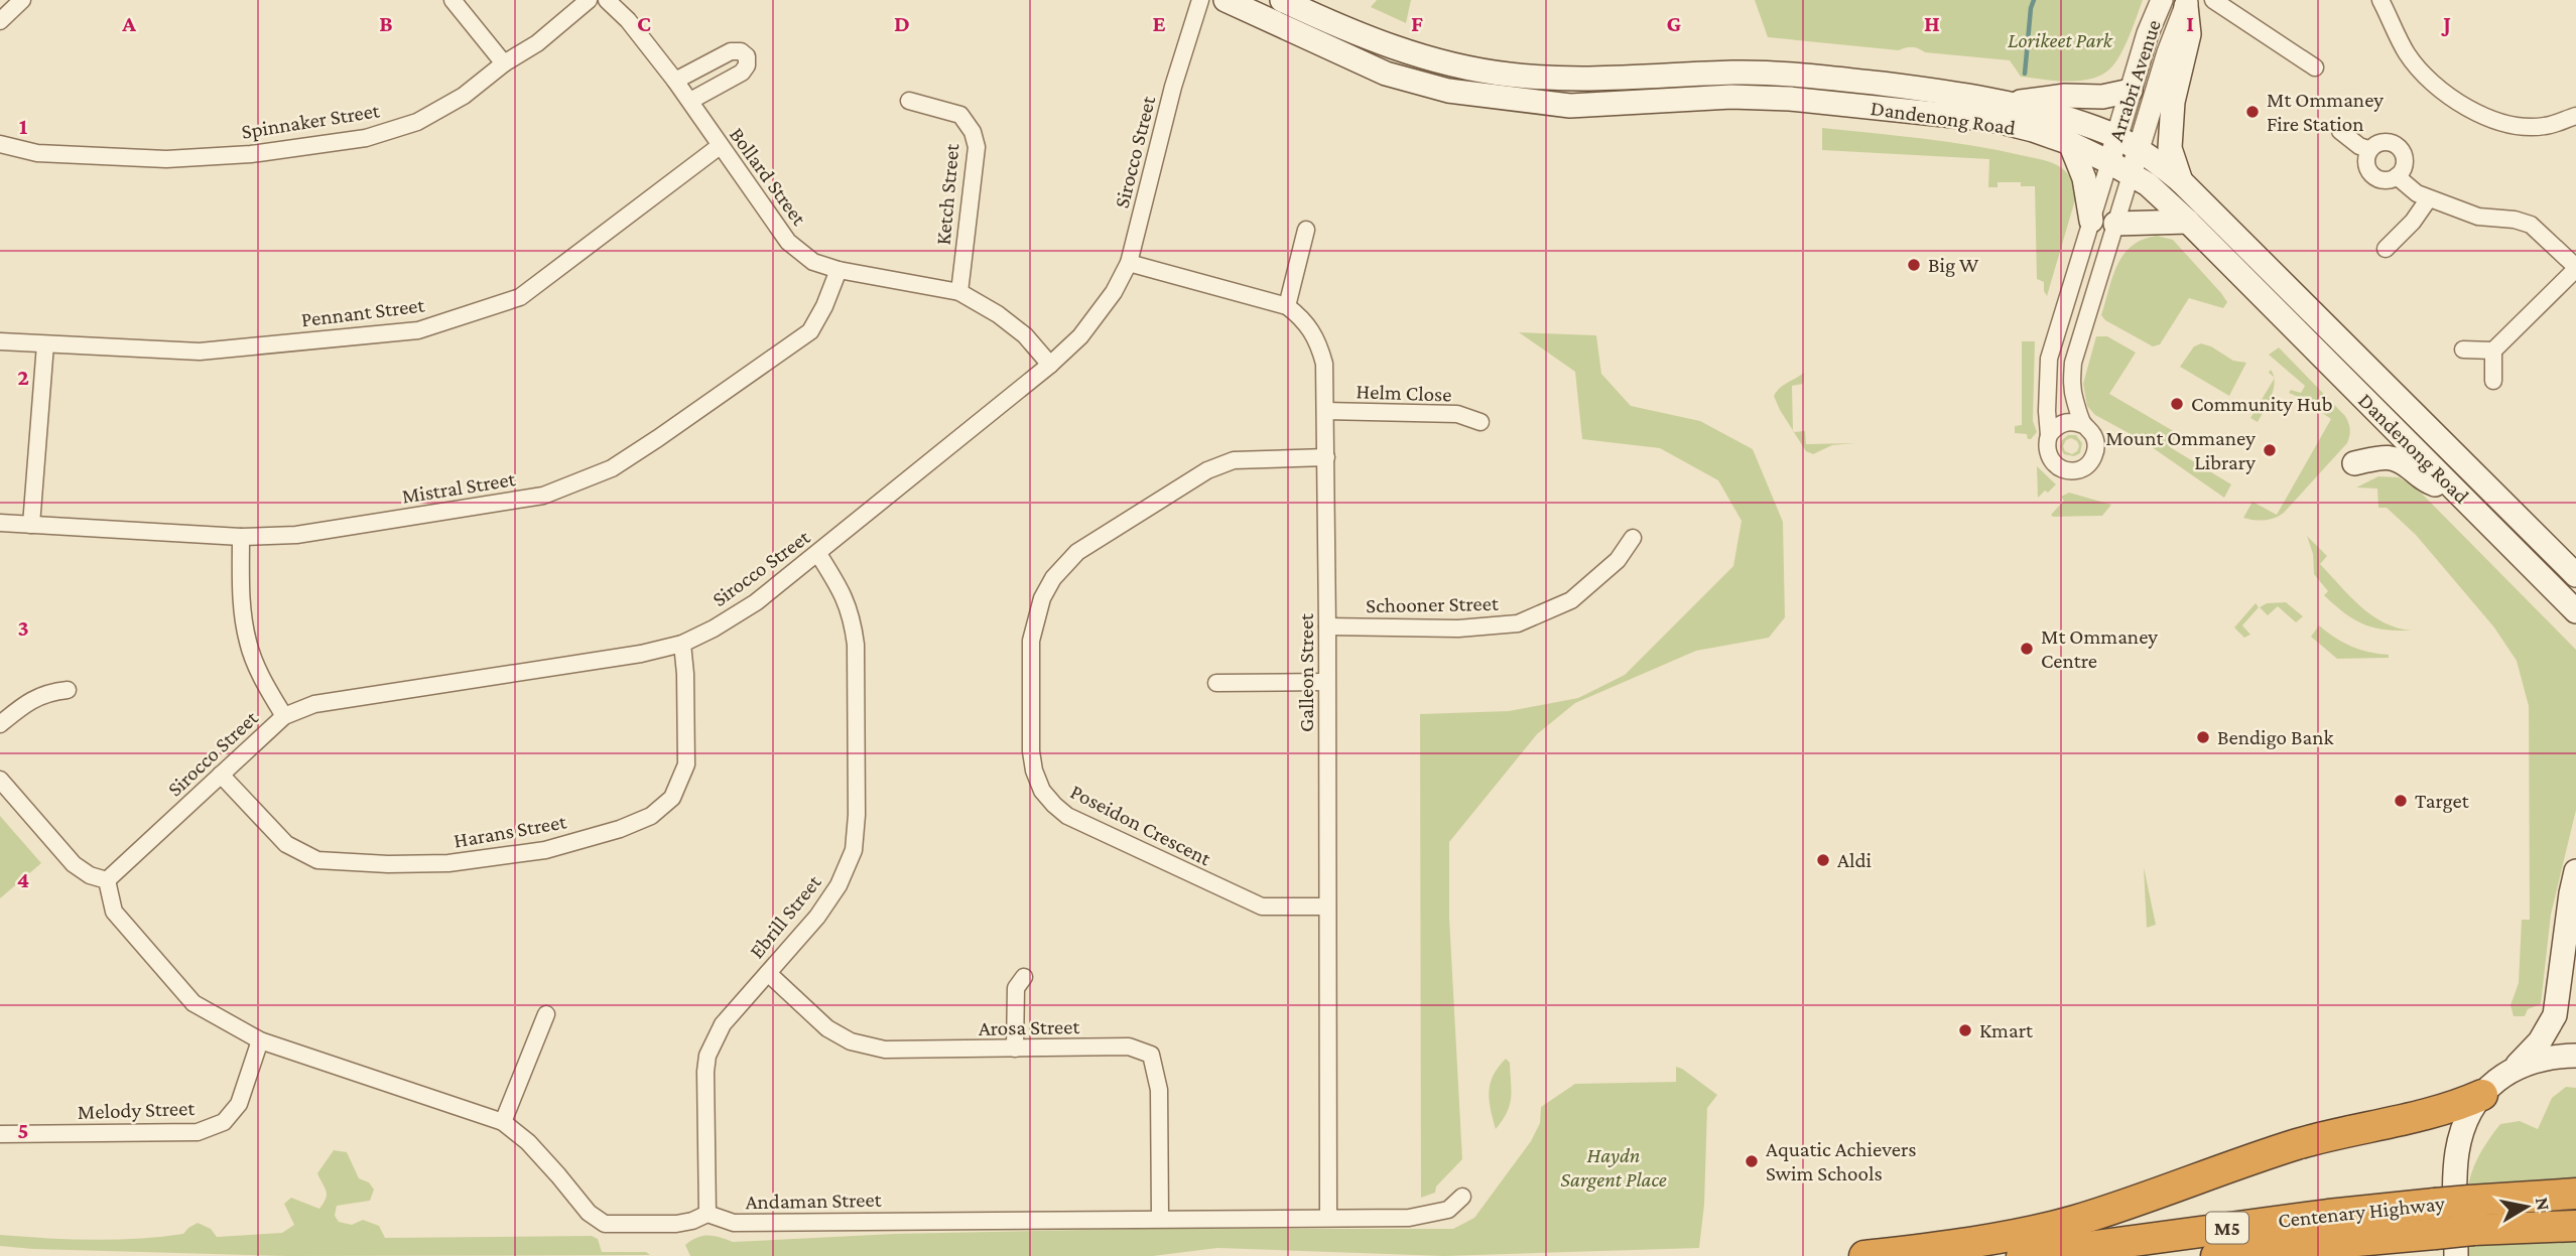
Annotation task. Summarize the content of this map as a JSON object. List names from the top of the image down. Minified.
{"streets":{"highway":["Centenary Highway","M5"],"main road":["Dandenong Road"],"street":["Arrabri Avenue","Spinnaker Street","Sirocco Street","Bollard Street","Ketch Street","Pennant Street","Helm Close","Mistral Street","Schooner Street","Galleon Street","Poseidon Crescent","Harans Street","Ebrill Street","Arosa Street","Melody Street","Andaman Street"]},"crossings":[["Arrabri Avenue","Dandenong Road"],["Sirocco Street","Bollard Street"],["Sirocco Street","Galleon Street"],["Sirocco Street","Harans Street"],["Sirocco Street","Ebrill Street"],["Bollard Street","Ketch Street"],["Bollard Street","Pennant Street"],["Bollard Street","Mistral Street"],["Helm Close","Galleon Street"],["Schooner Street","Galleon Street"],["Galleon Street","Poseidon Crescent"],["Galleon Street","Andaman Street"],["Ebrill Street","Arosa Street"],["Ebrill Street","Andaman Street"],["Arosa Street","Andaman Street"]],"parks":["Lorikeet Park","Haydn Sargent Place"],"places":["Mt Ommaney Fire Station","Big W","Community Hub","Mount Ommaney Library","Mt Ommaney Centre","Bendigo Bank","Target","Aldi","Kmart","Aquatic Achievers Swim Schools"],"north":"right","grid":{"columns":["A","B","C","D","E","F","G","H","I","J"],"rows":["1","2","3","4","5"]}}
